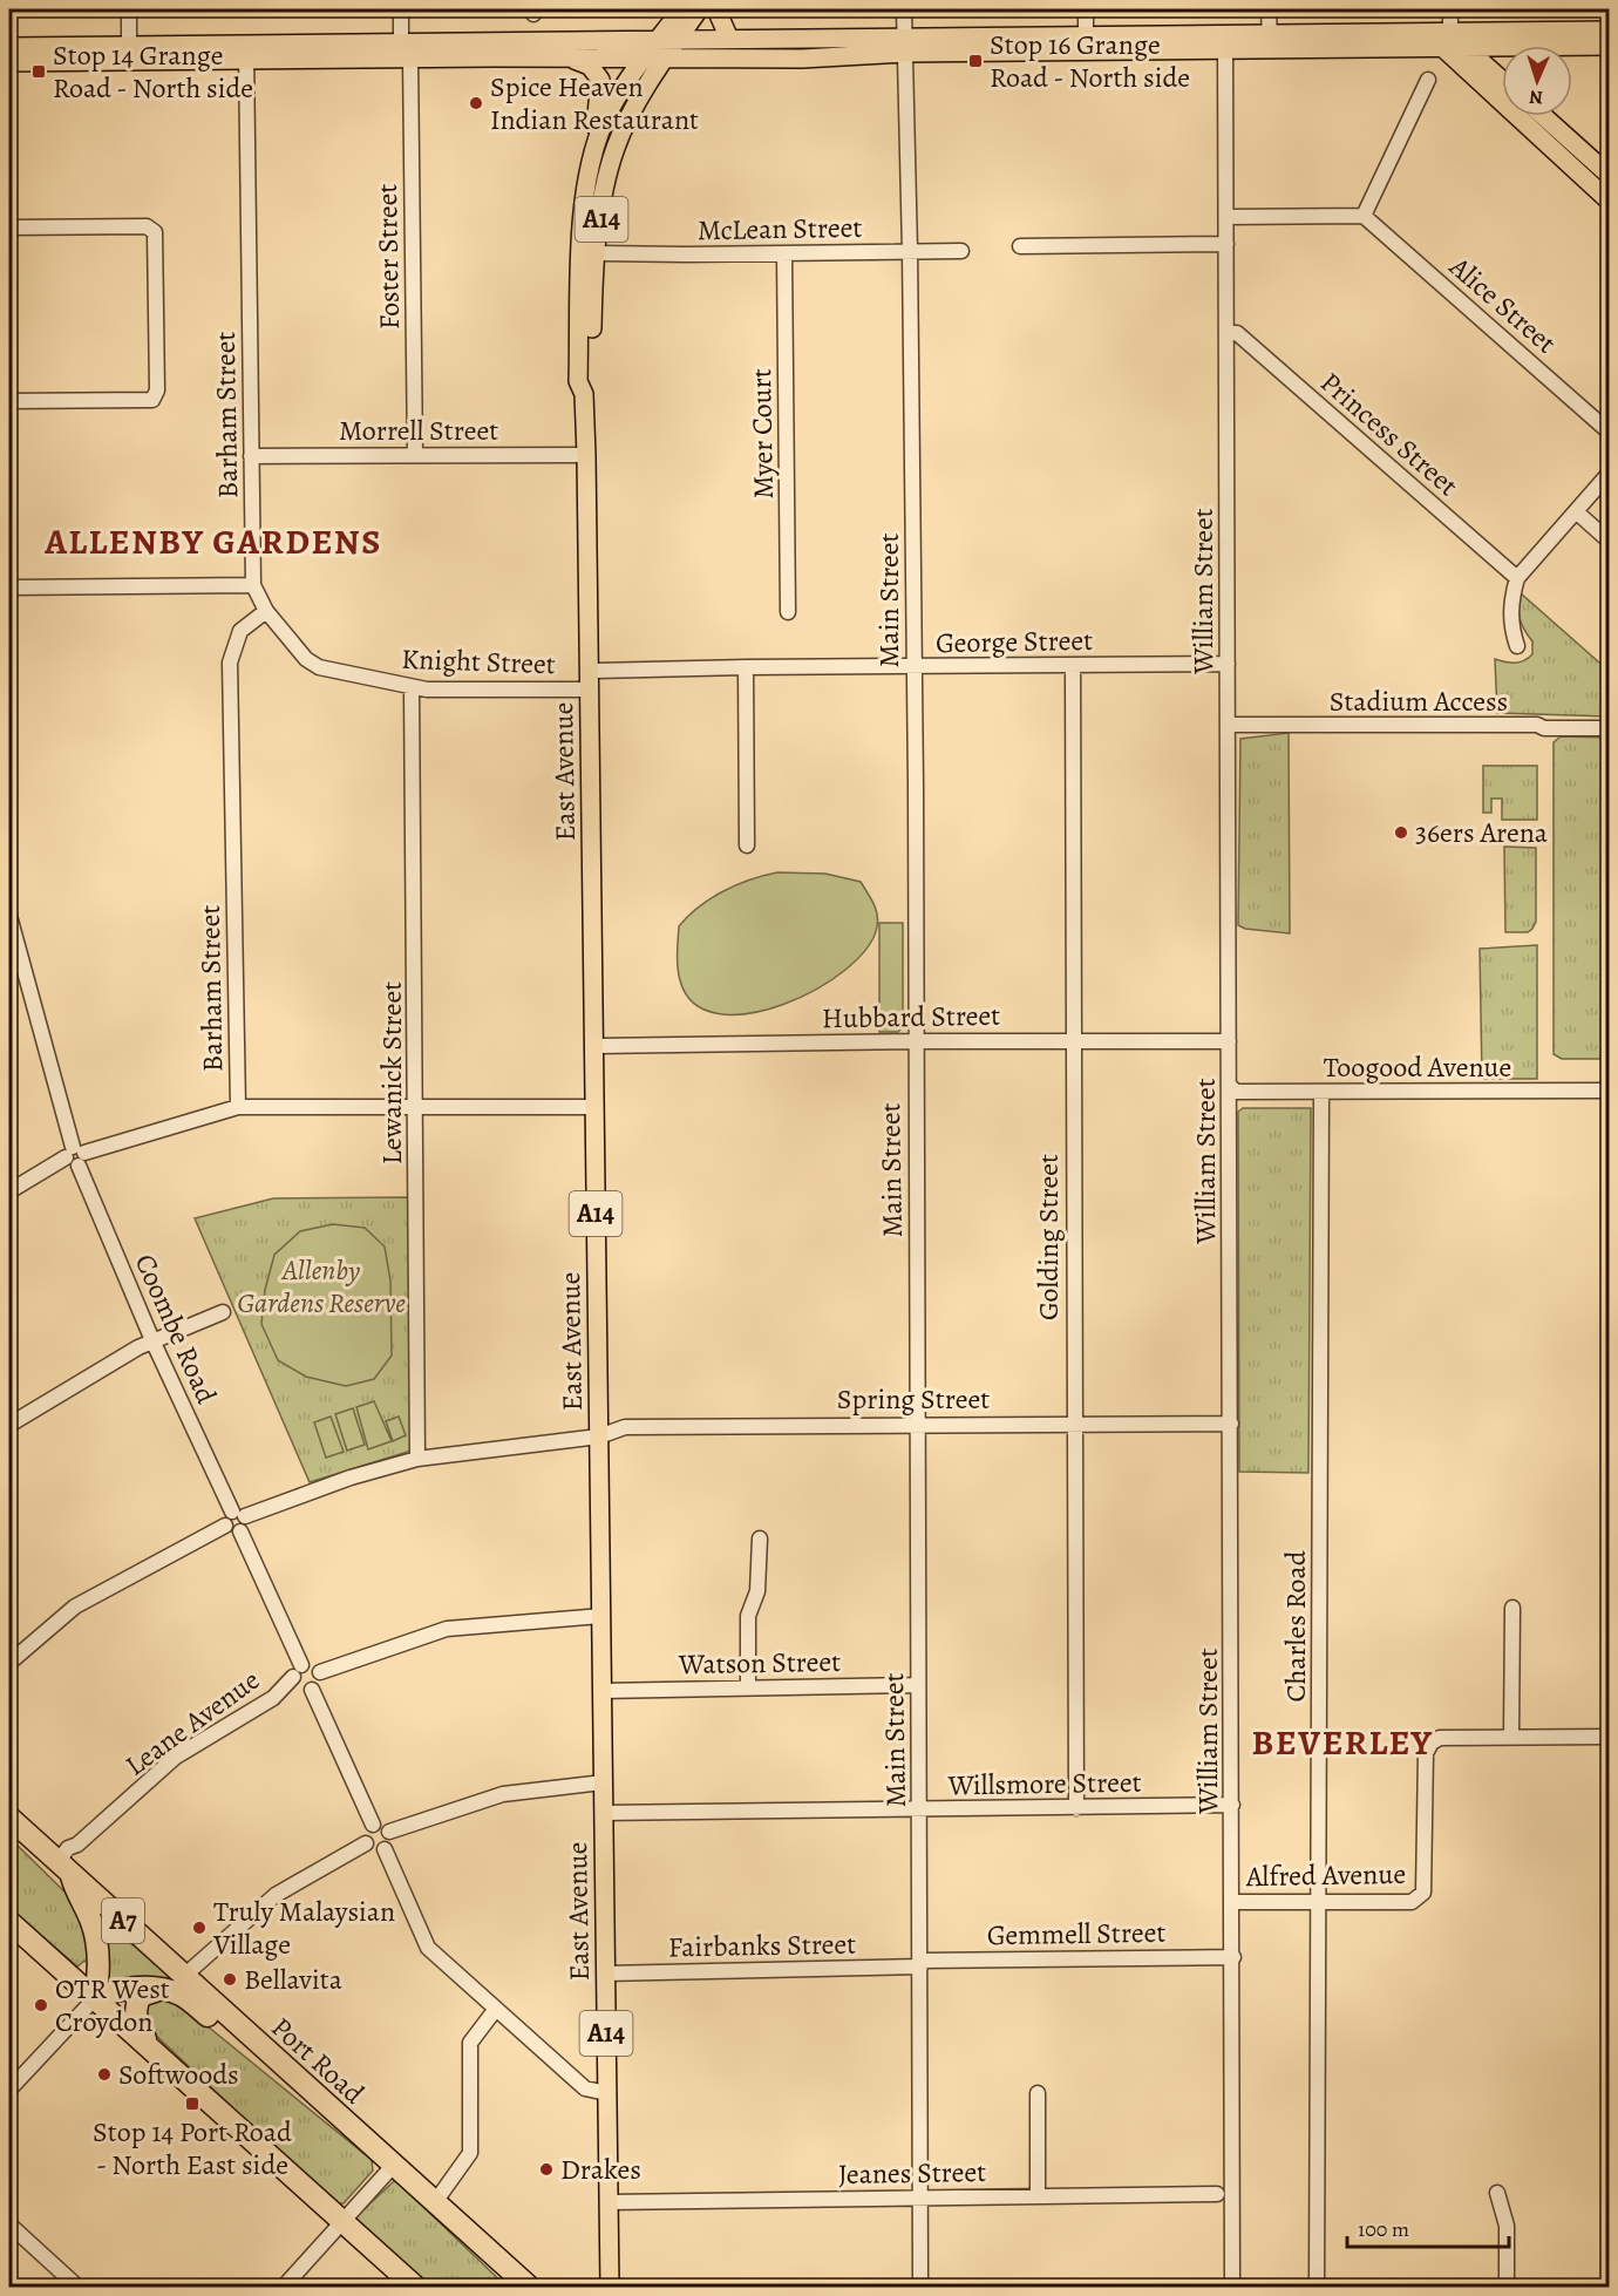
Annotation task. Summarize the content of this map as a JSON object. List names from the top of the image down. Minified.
{"streets":{"highway":["A7","Port Road"],"main road":["A14","East Avenue"],"street":["McLean Street","Foster Street","Alice Street","Barham Street","Morrell Street","Myer Court","Princess Street","William Street","Main Street","George Street","Knight Street","Stadium Access","Hubbard Street","Toogood Avenue","Lewanick Street","Golding Street","Coombe Road","Spring Street","Charles Road","Watson Street","Leane Avenue","Willsmore Street","Alfred Avenue","Gemmell Street","Fairbanks Street","Jeanes Street"]},"crossings":[["A14","East Avenue"],["McLean Street","Myer Court"],["McLean Street","Main Street"],["McLean Street","East Avenue"],["Foster Street","Morrell Street"],["Barham Street","Morrell Street"],["Barham Street","Knight Street"],["Morrell Street","East Avenue"],["Princess Street","William Street"],["William Street","George Street"],["William Street","Stadium Access"],["William Street","Hubbard Street"],["William Street","Toogood Avenue"],["William Street","Spring Street"],["William Street","Willsmore Street"],["William Street","Alfred Avenue"],["William Street","Gemmell Street"],["Main Street","George Street"],["Main Street","Hubbard Street"],["Main Street","Spring Street"],["Main Street","Watson Street"],["Main Street","Willsmore Street"],["Main Street","Gemmell Street"],["Main Street","Fairbanks Street"],["Main Street","Jeanes Street"],["George Street","Knight Street"],["George Street","East Avenue"],["George Street","Golding Street"],["Knight Street","East Avenue"],["Knight Street","Lewanick Street"],["East Avenue","Hubbard Street"],["East Avenue","Spring Street"],["East Avenue","Watson Street"],["East Avenue","Willsmore Street"],["East Avenue","Fairbanks Street"],["East Avenue","Jeanes Street"],["Hubbard Street","Golding Street"],["Toogood Avenue","Charles Road"],["Lewanick Street","Spring Street"],["Golding Street","Spring Street"],["Golding Street","Willsmore Street"],["Coombe Road","Spring Street"],["Charles Road","Alfred Avenue"],["Leane Avenue","Port Road"],["Gemmell Street","Fairbanks Street"]],"districts":["ALLENBY GARDENS","BEVERLEY"],"parks":["Allenby Gardens Reserve"],"places":{"transit":["Stop 16 Grange Road - North side","Stop 14 Grange Road - North side","Stop 14 Port Road - North East side"],"other":["Spice Heaven Indian Restaurant","36ers Arena","Truly Malaysian Village","Bellavita","OTR West Croydon","Softwoods","Drakes"]},"scale_bar":"100 m","north":"bottom"}
